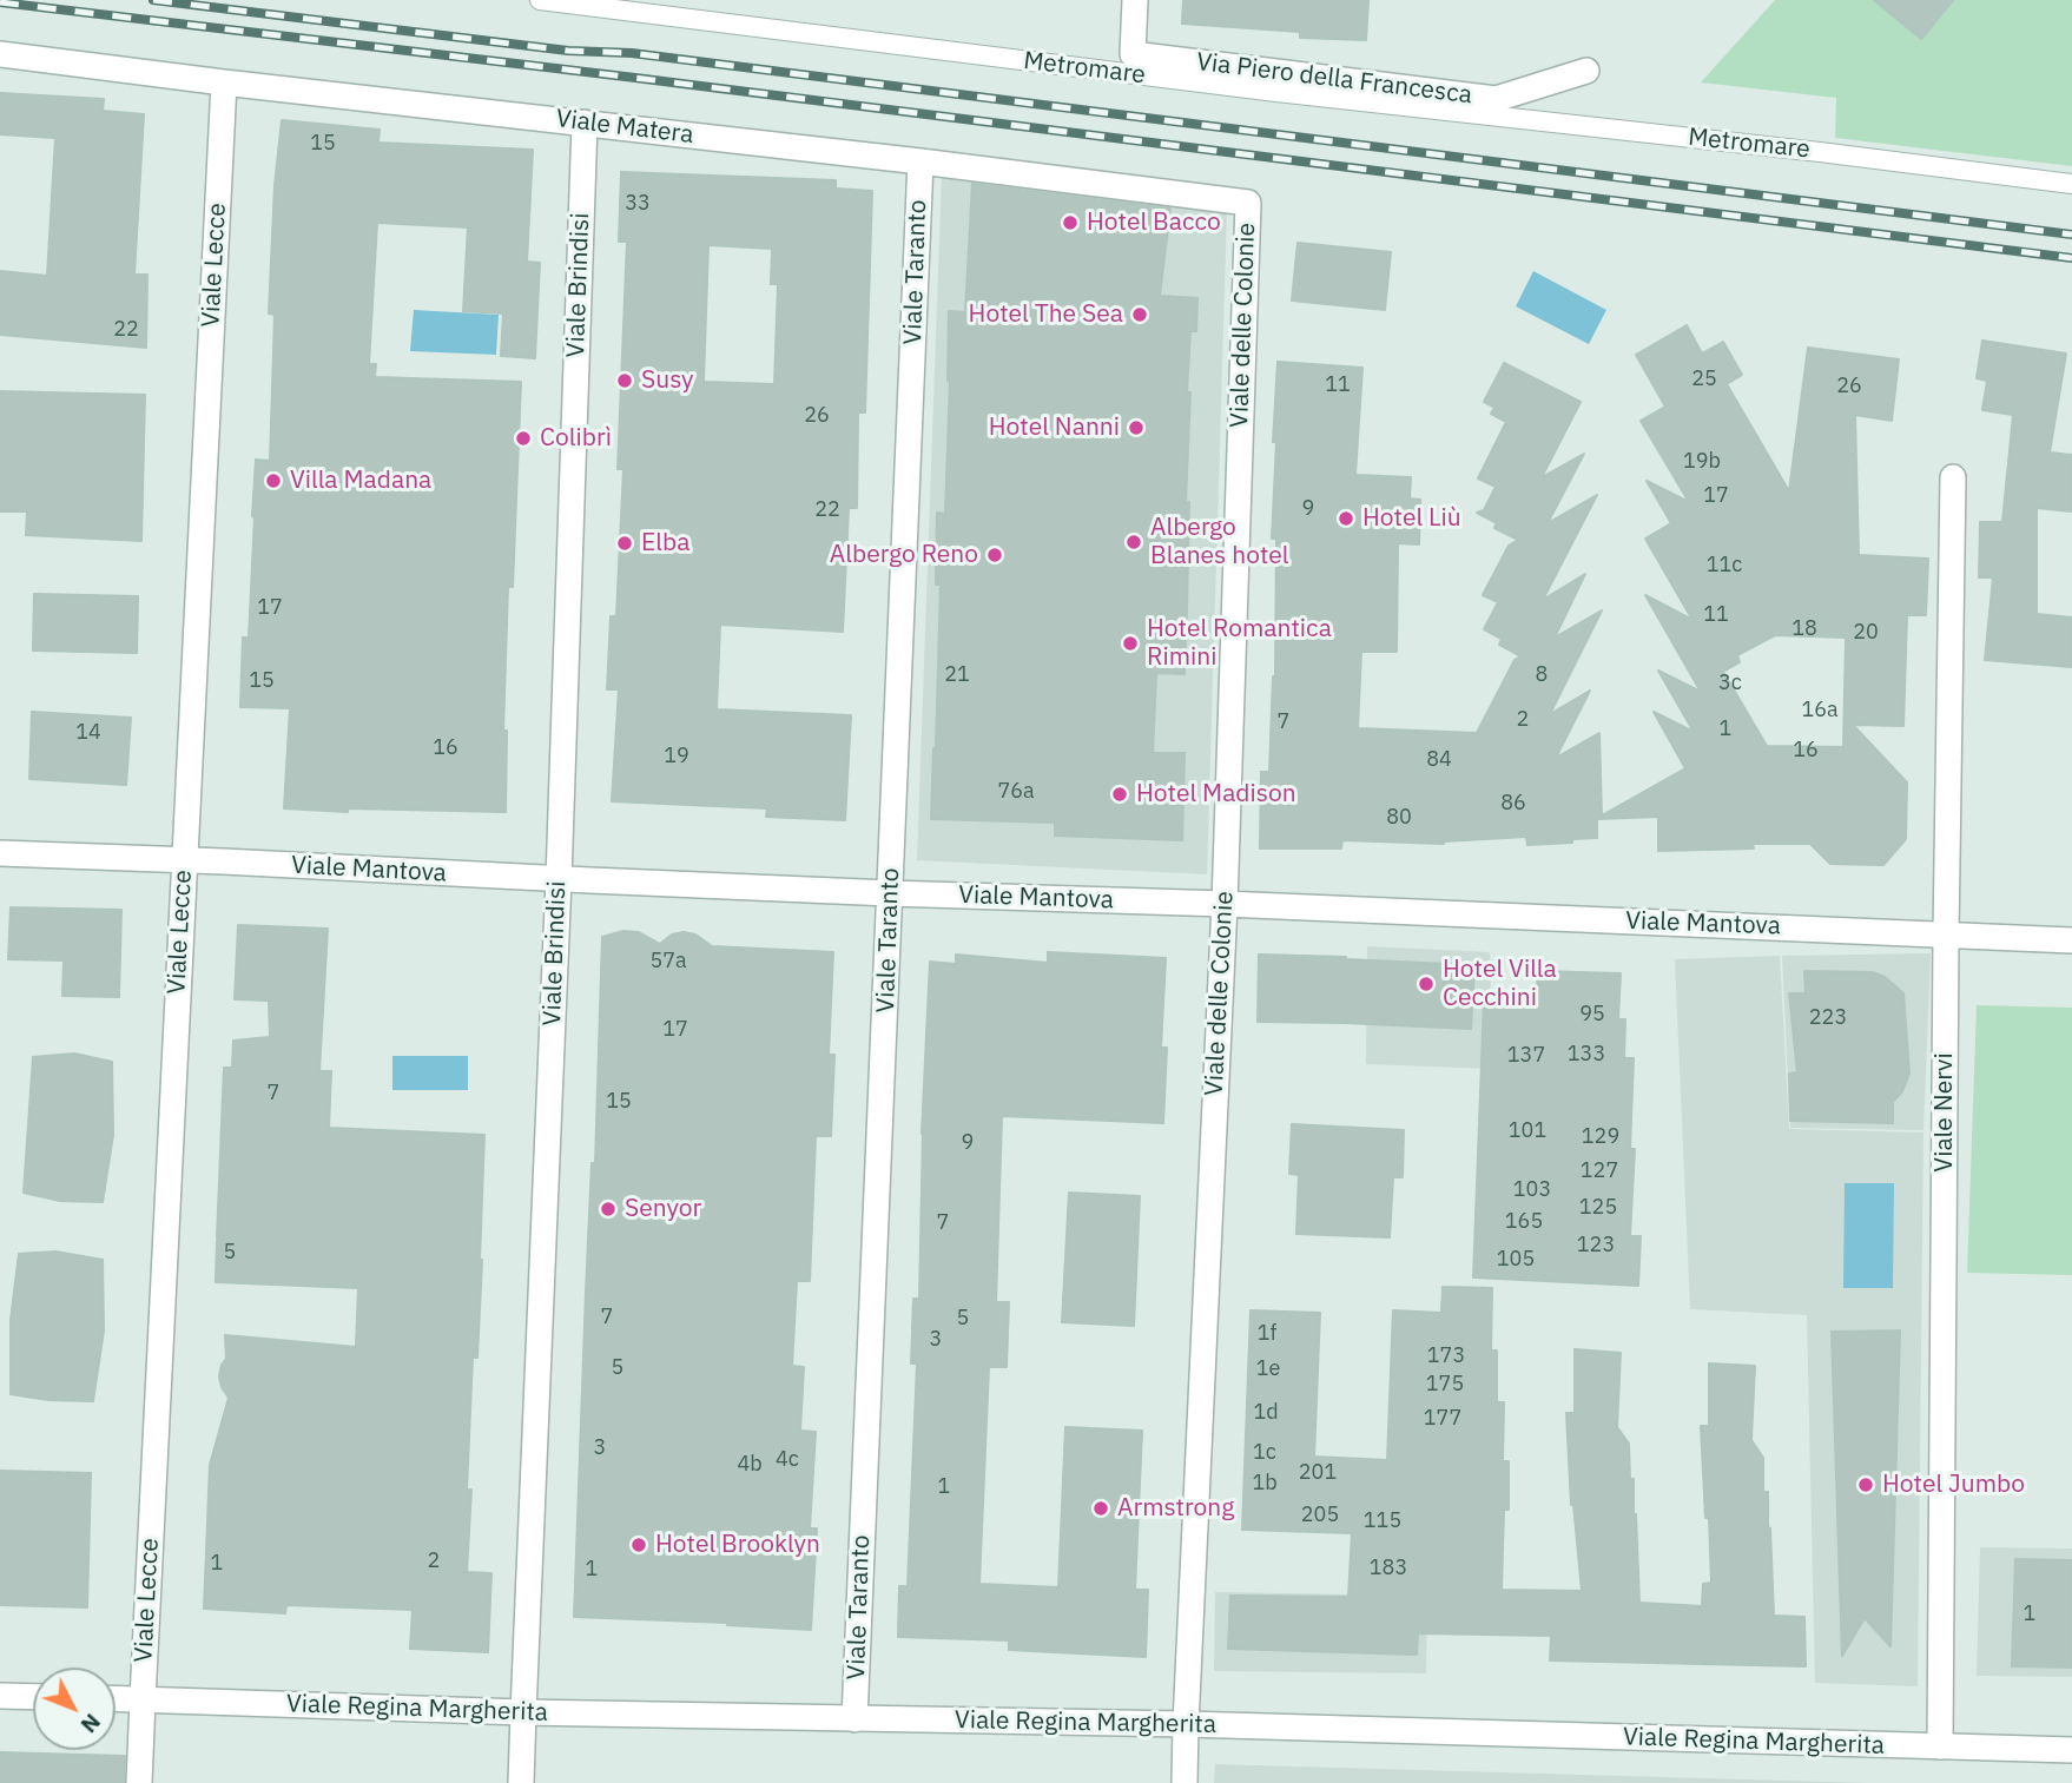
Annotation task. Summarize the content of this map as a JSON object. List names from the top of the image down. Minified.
{"streets":{"street":["Via Piero della Francesca","Viale Matera","Viale Lecce","Viale Taranto","Viale Brindisi","Viale delle Colonie","Viale Mantova","Viale Nervi","Viale Regina Margherita"],"lane":["Metromare"]},"crossings":[["Viale Matera","Viale Lecce"],["Viale Matera","Viale Taranto"],["Viale Matera","Viale Brindisi"],["Viale Matera","Viale delle Colonie"],["Viale Lecce","Viale Mantova"],["Viale Lecce","Viale Regina Margherita"],["Viale Taranto","Viale Mantova"],["Viale Taranto","Viale Regina Margherita"],["Viale Brindisi","Viale Mantova"],["Viale Brindisi","Viale Regina Margherita"],["Viale delle Colonie","Viale Mantova"],["Viale delle Colonie","Viale Regina Margherita"],["Viale Mantova","Viale Nervi"],["Viale Nervi","Viale Regina Margherita"]],"places":["Hotel Bacco","Hotel The Sea","Susy","Hotel Nanni","Colibrì","Villa Madana","Hotel Liù","Albergo Blanes hotel","Elba","Albergo Reno","Hotel Romantica Rimini","Hotel Madison","Hotel Villa Cecchini","Senyor","Hotel Jumbo","Armstrong","Hotel Brooklyn"],"house_numbers":["15","33","22","25","11","26","26","19b","17","9","22","11c","17","11","18","20","21","8","15","3c","16a","2","7","1","14","16","16","19","84","76a","86","80","57a","95","223","17","133","137","7","15","101","129","9","127","103","125","165","7","123","5","105","7","5","1f","3","173","5","1e","175","1d","177","3","1c","4c","4b","201","1b","1","205","115","2","1","183","1","1"],"north":"bottom right"}
